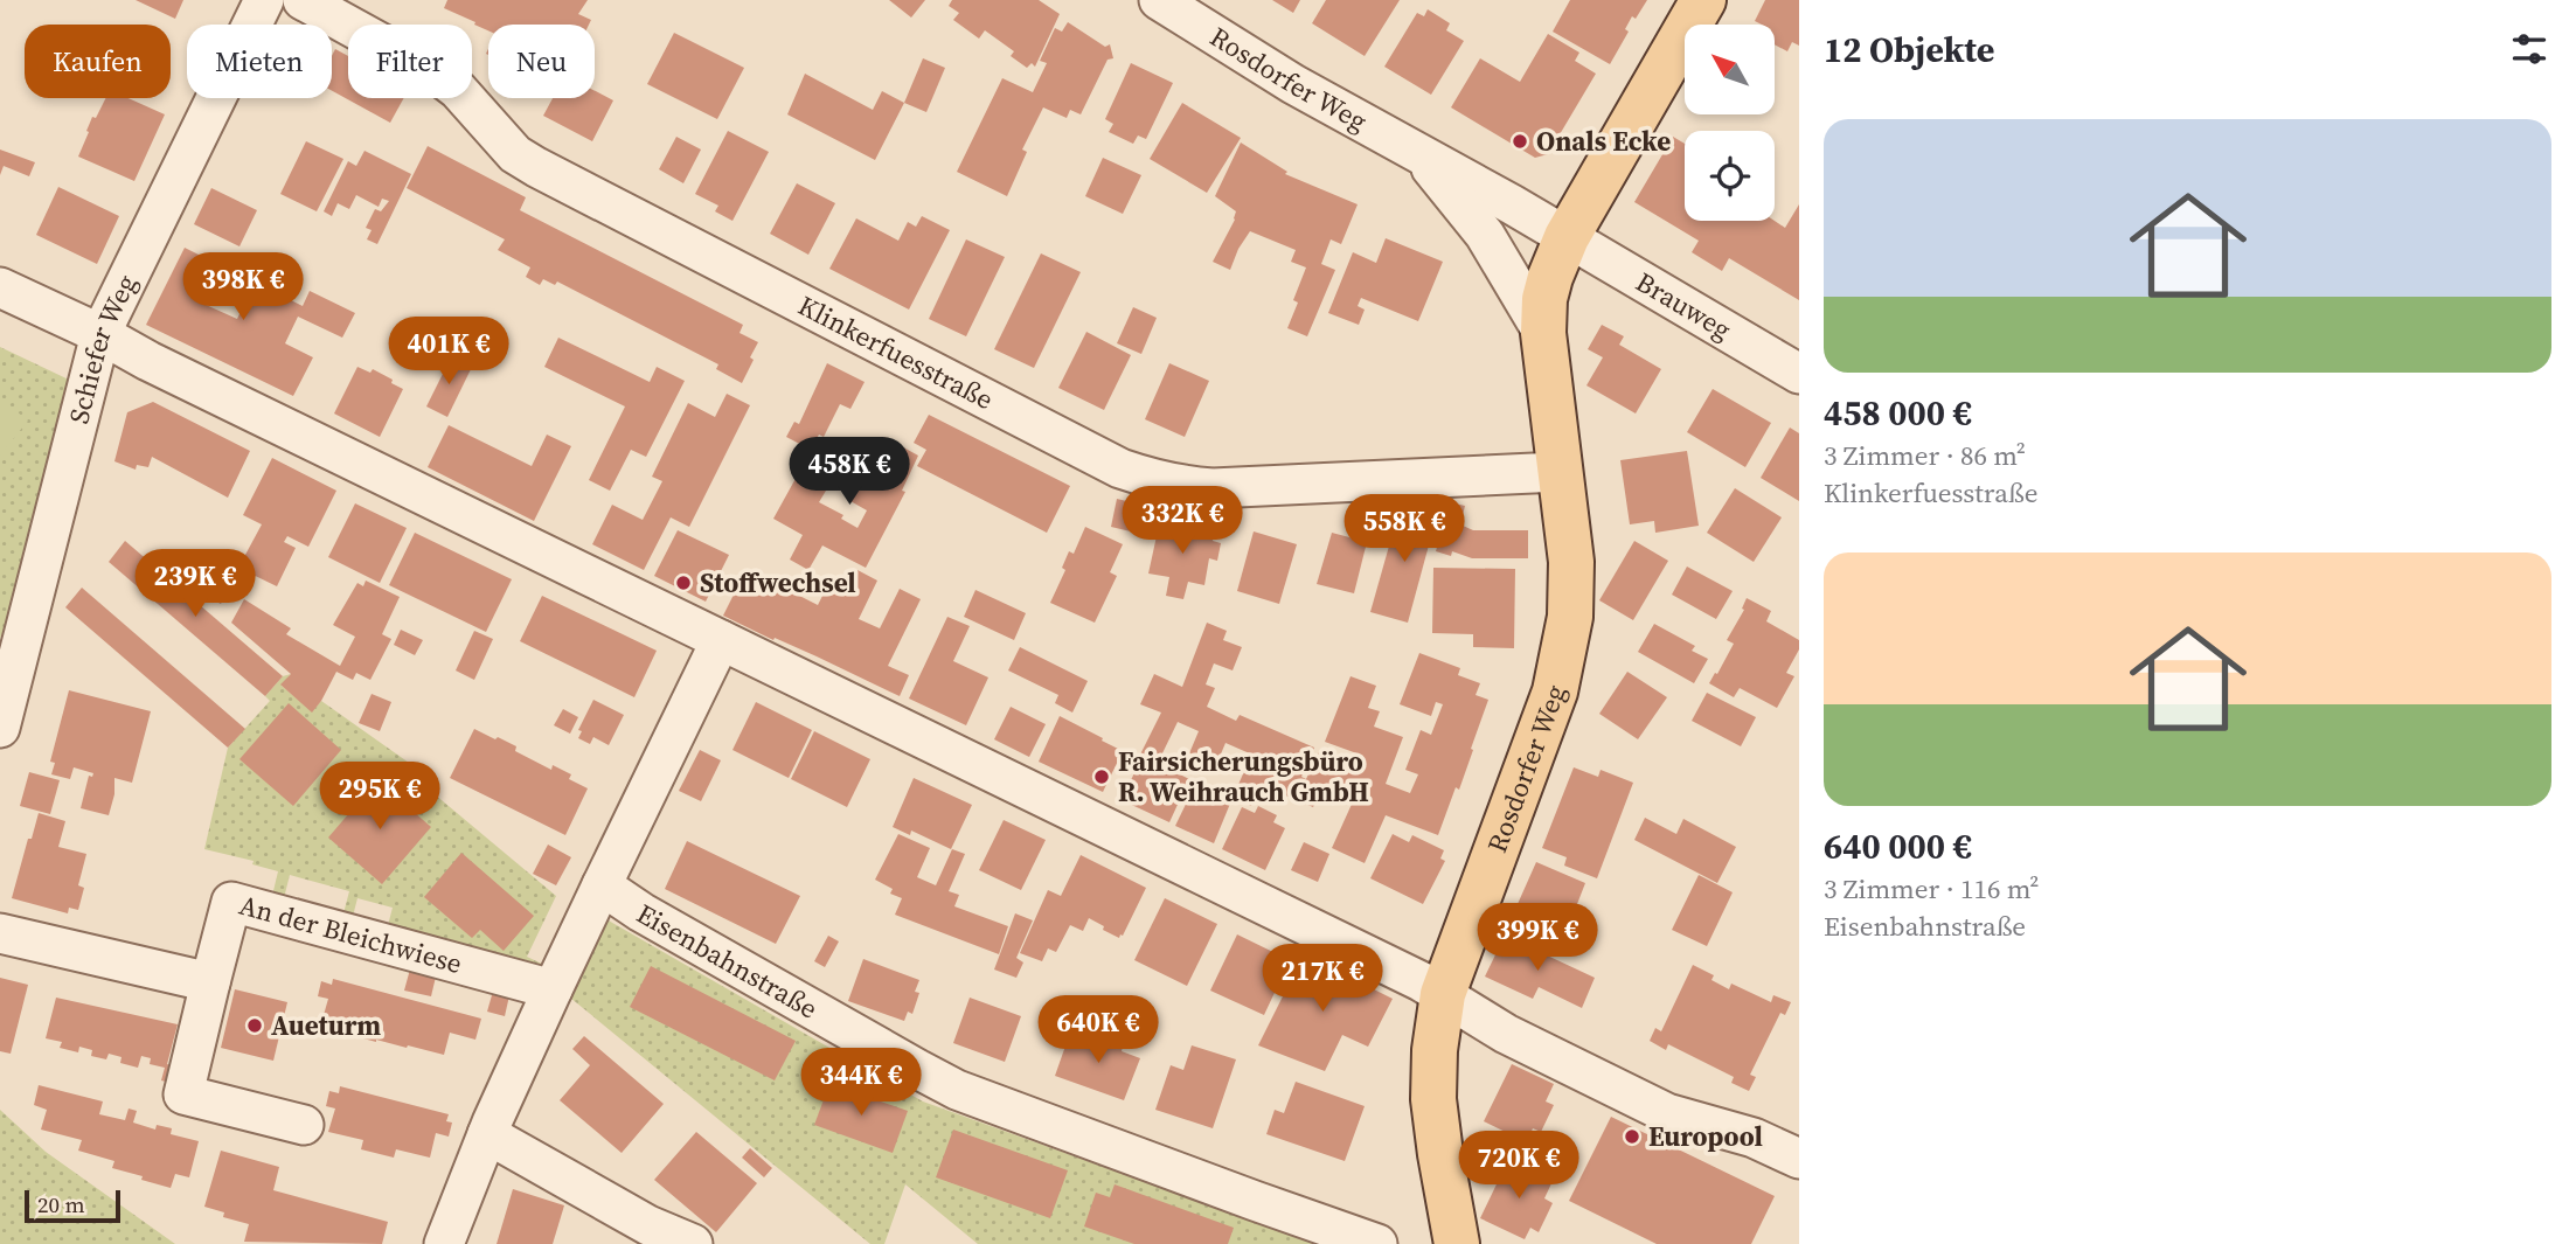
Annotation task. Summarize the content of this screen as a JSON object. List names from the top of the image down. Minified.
{"streets":{"main road":["Rosdorfer Weg"],"street":["Brauweg","Schiefer Weg","Klinkerfuesstraße","An der Bleichwiese","Eisenbahnstraße"]},"crossings":[["Rosdorfer Weg","Brauweg"],["Rosdorfer Weg","Klinkerfuesstraße"]],"places":["Onals Ecke","Stoffwechsel","Fairsicherungsbüro R. Weihrauch GmbH","Aueturm","Europool"],"scale_bar":"20 m","north":"top left","page":{"heading":"12 Objekte","chip":["Kaufen","Mieten","Filter","Neu"],"list":[{"name":"458 000 €","note":"3 Zimmer · 86 m² · Klinkerfuesstraße"},{"name":"640 000 €","note":"3 Zimmer · 116 m² · Eisenbahnstraße"}],"price":["398K €","401K €","458K €","332K €","558K €","239K €","295K €","399K €","217K €","640K €","344K €","720K €"],"scale":"20 m"}}
